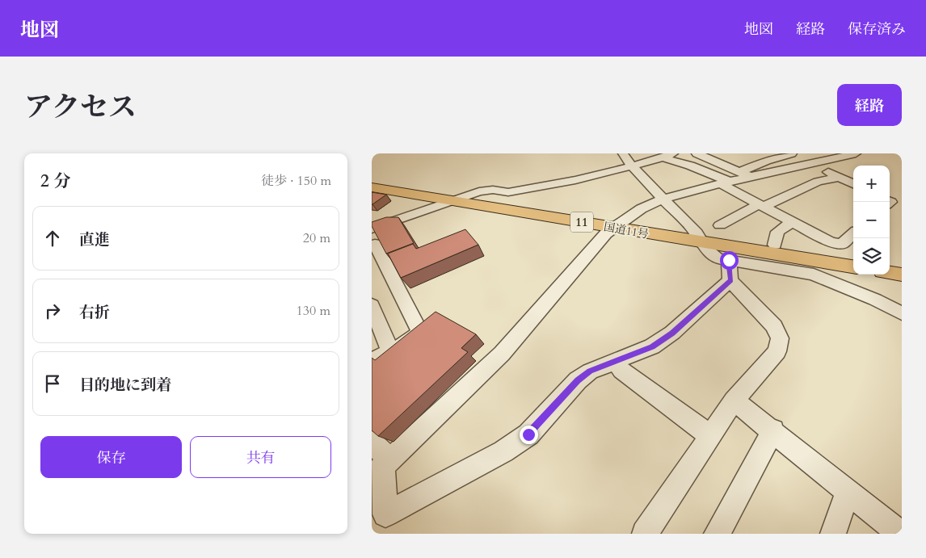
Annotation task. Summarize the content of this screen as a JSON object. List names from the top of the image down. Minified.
{"streets":{"highway":["11","国道11号"]},"page":{"header":"地図","nav":["地図","経路","保存済み"],"title":"アクセス","buttons":["経路",["保存","共有"]],"heading":["2 分","徒歩 · 150 m"],"map_buttons":["+","−"],"list":[["直進","20 m"],["右折","130 m"],"目的地に到着"]}}
